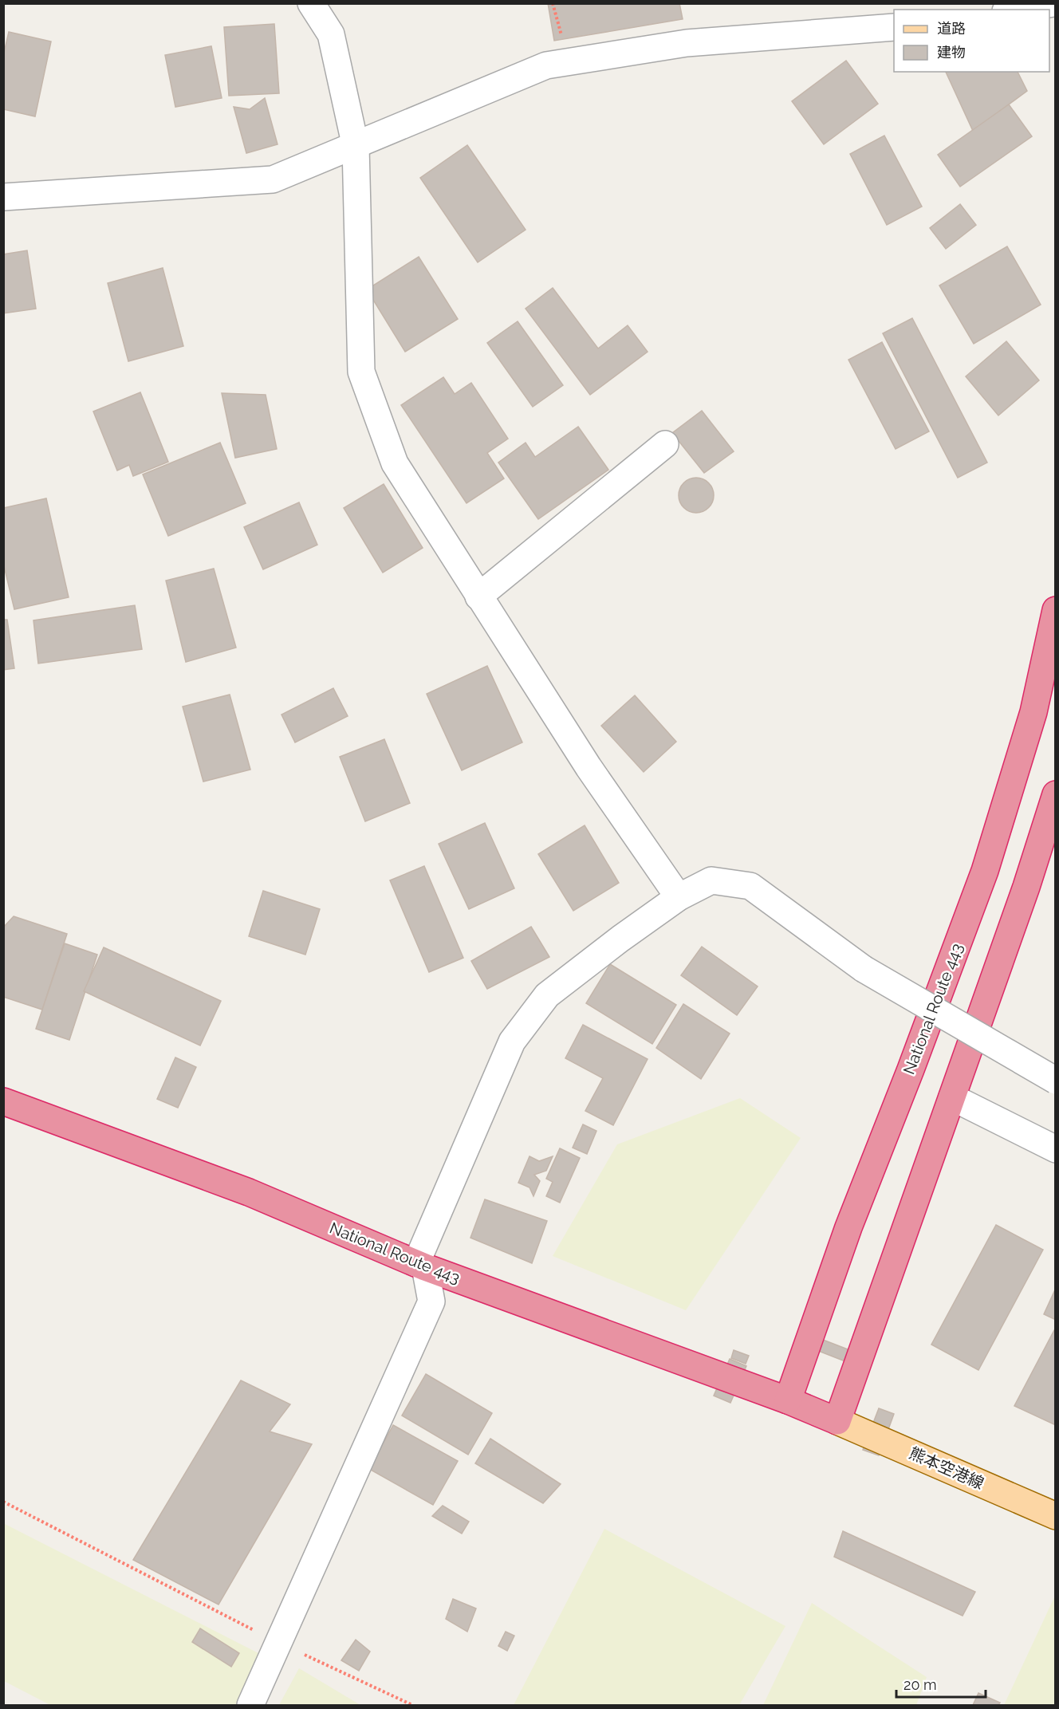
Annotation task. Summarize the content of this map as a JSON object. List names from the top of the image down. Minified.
{"streets":{"highway":["National Route 443"],"main road":["熊本空港線"]},"crossings":[["National Route 443","熊本空港線"]],"legend":["道路","建物"],"scale_bar":"20 m"}
